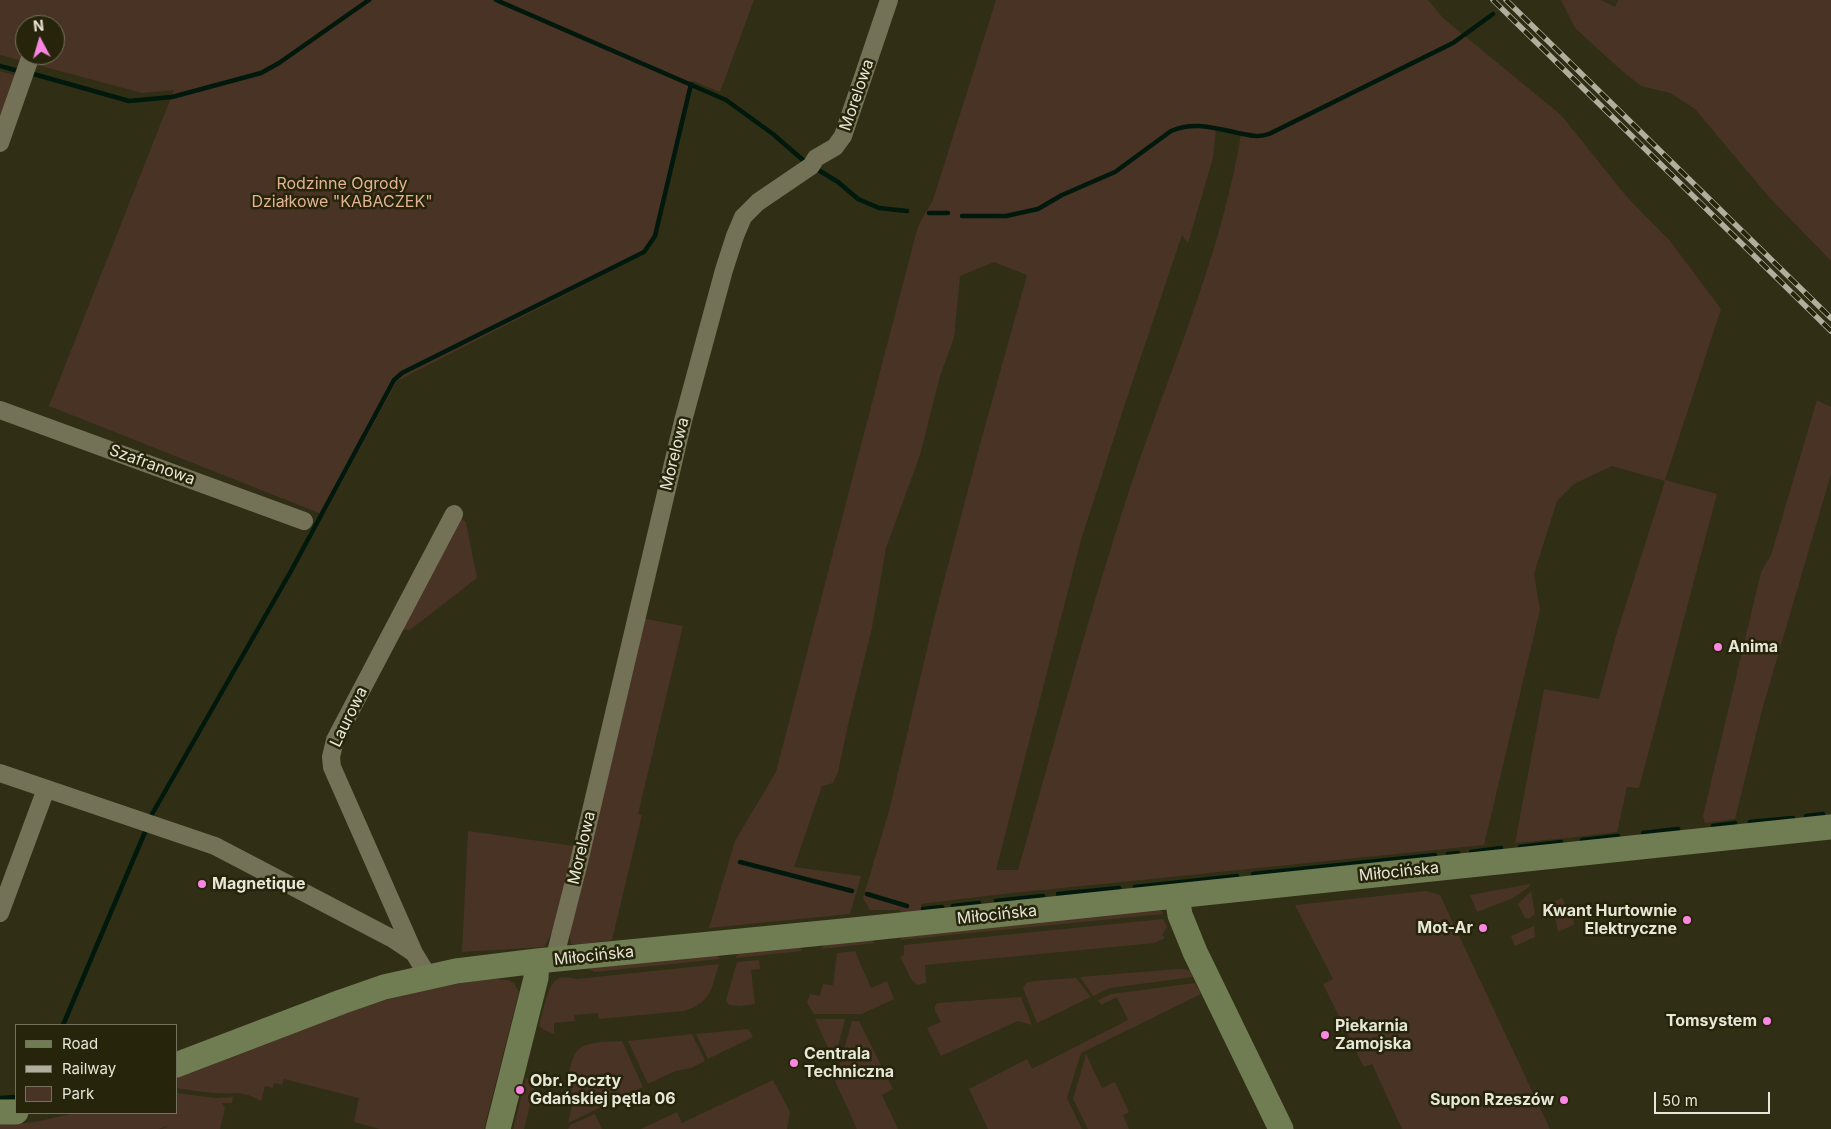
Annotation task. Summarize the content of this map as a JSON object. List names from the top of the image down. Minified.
{"streets":{"street":["Morelowa","Szafranowa","Laurowa","Miłocińska"]},"crossings":[["Morelowa","Miłocińska"],["Laurowa","Miłocińska"]],"parks":["Rodzinne Ogrody Działkowe \"KABACZEK\""],"places":["Anima","Magnetique","Kwant Hurtownie Elektryczne","Mot-Ar","Tomsystem","Piekarnia Zamojska","Centrala Techniczna","Obr. Poczty Gdańskiej pętla 06","Supon Rzeszów"],"legend":["Road","Railway","Park"],"scale_bar":"50 m","north":"top"}
